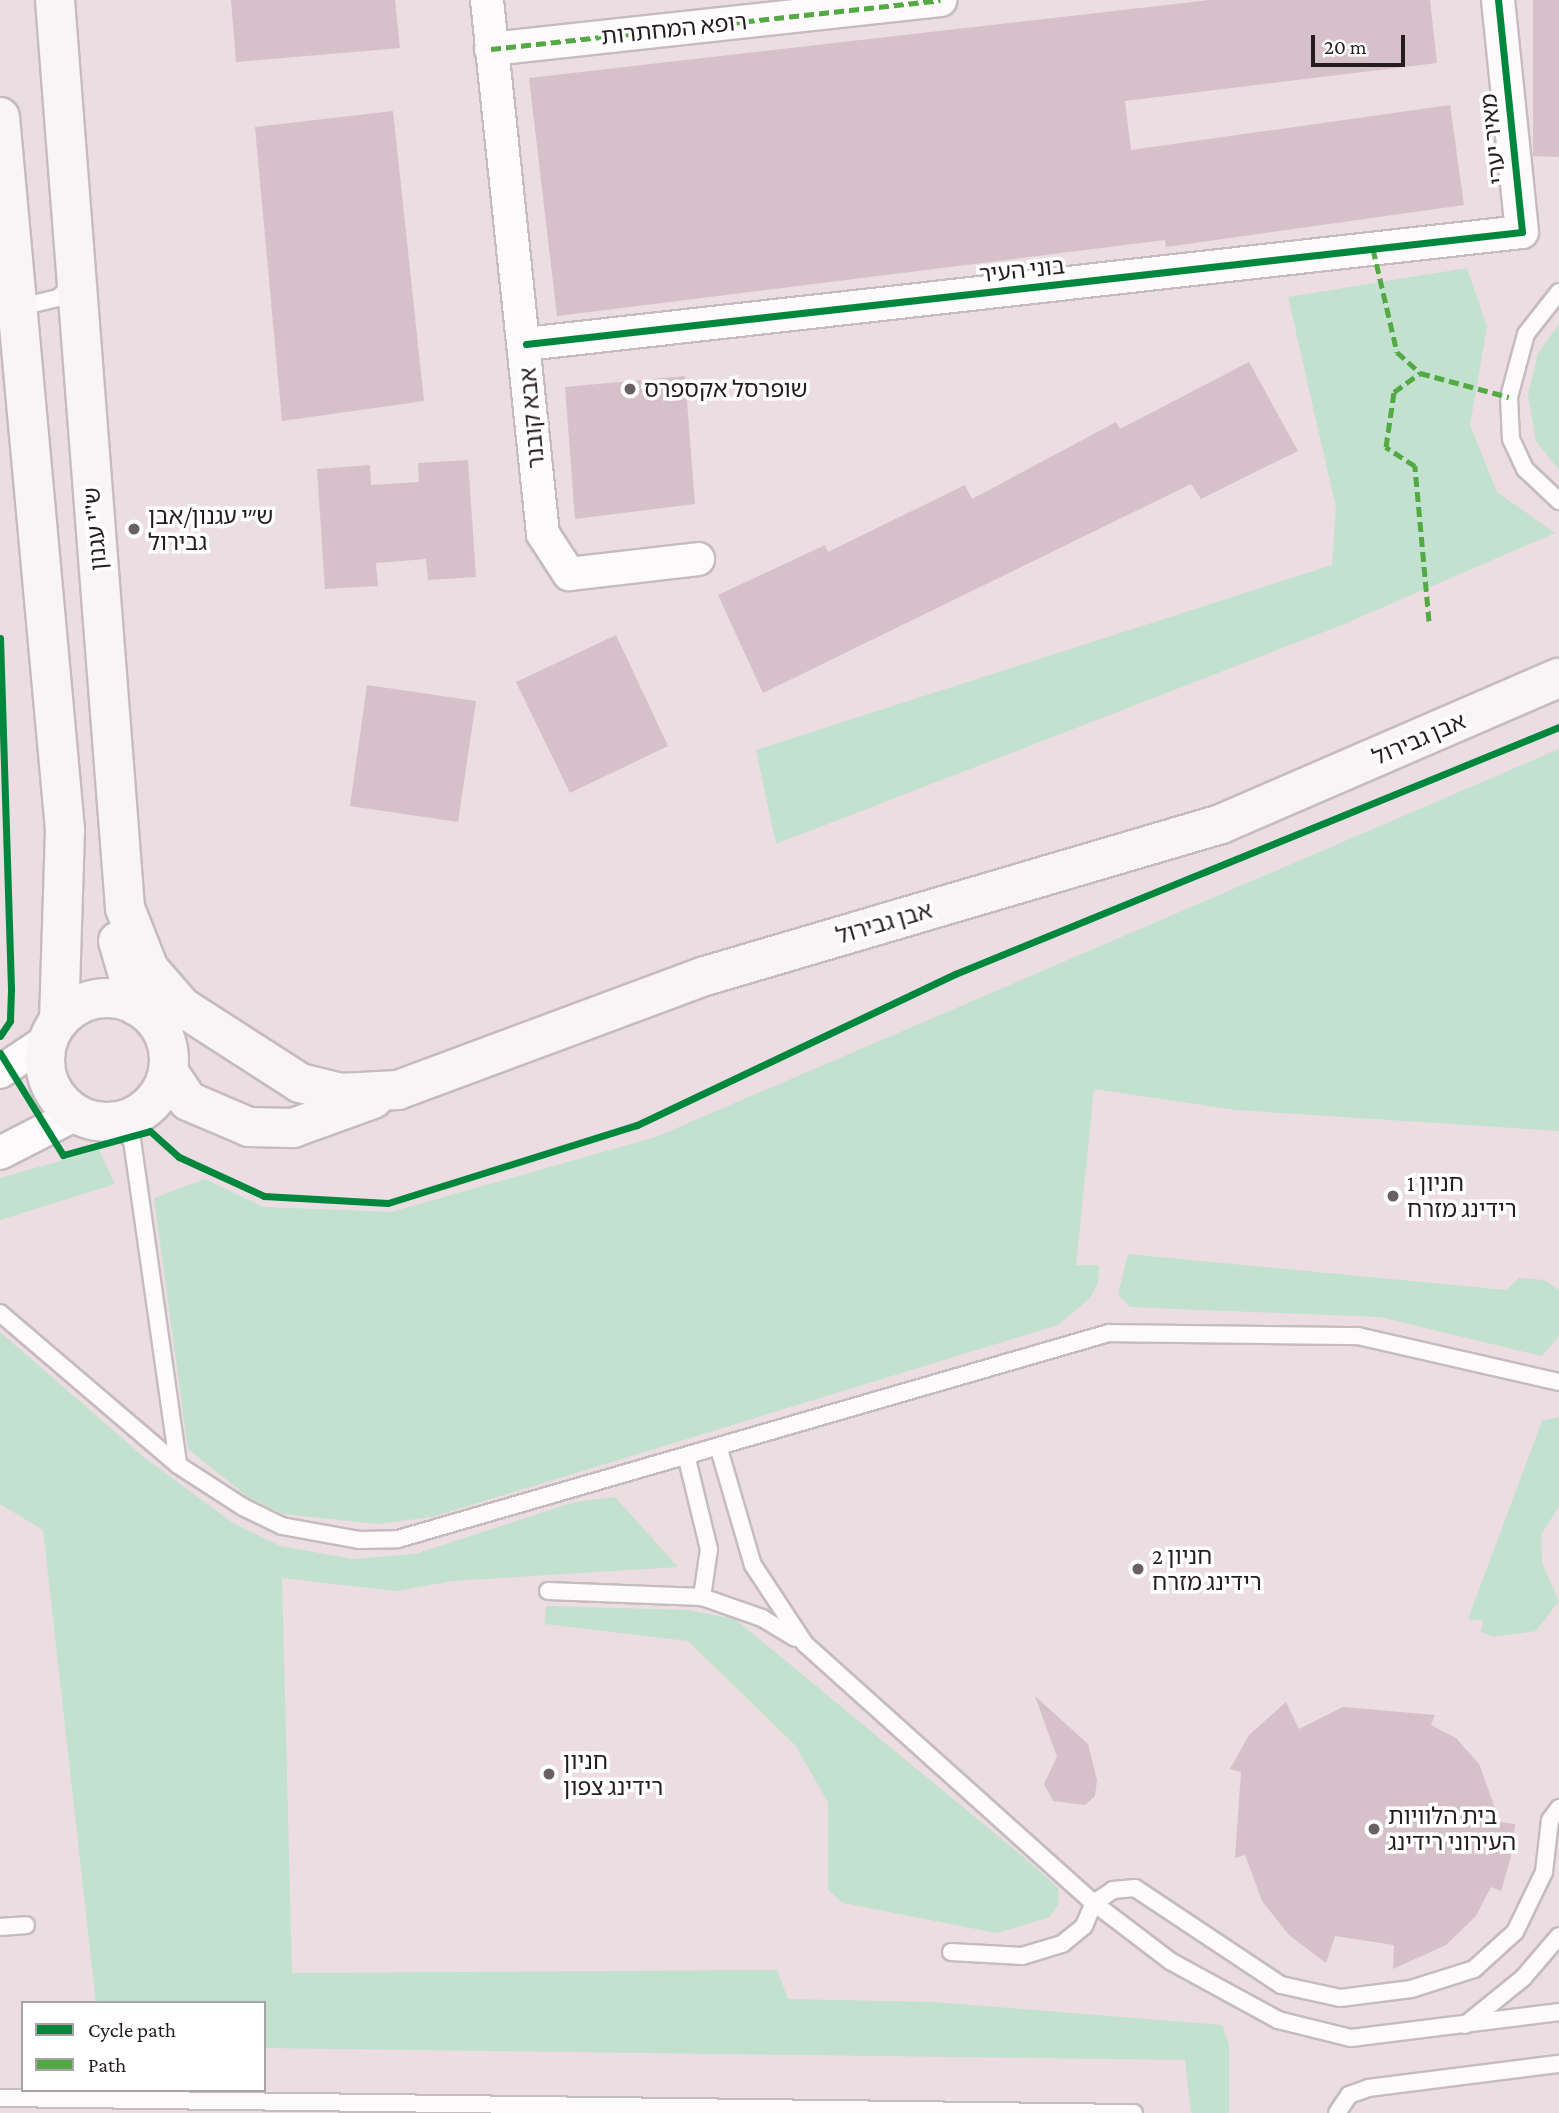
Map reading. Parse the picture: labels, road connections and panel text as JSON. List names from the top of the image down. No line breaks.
{"streets":{"main road":["ש''י עגנון","אבן גבירול"],"street":["רופא המחתרות","מאיר יערי","בוני העיר","אבא קובנר"]},"crossings":[["רופא המחתרות","אבא קובנר"],["מאיר יערי","בוני העיר"],["בוני העיר","אבא קובנר"],["ש''י עגנון","אבן גבירול"]],"places":["שופרסל אקספרס","ש״י עגנון/אבן גבירול","1 חניון רידינג מזרח","2 חניון רידינג מזרח","חניון רידינג צפון","בית הלוויות העירוני רידינג"],"legend":["Cycle path","Path"],"scale_bar":"20 m"}
